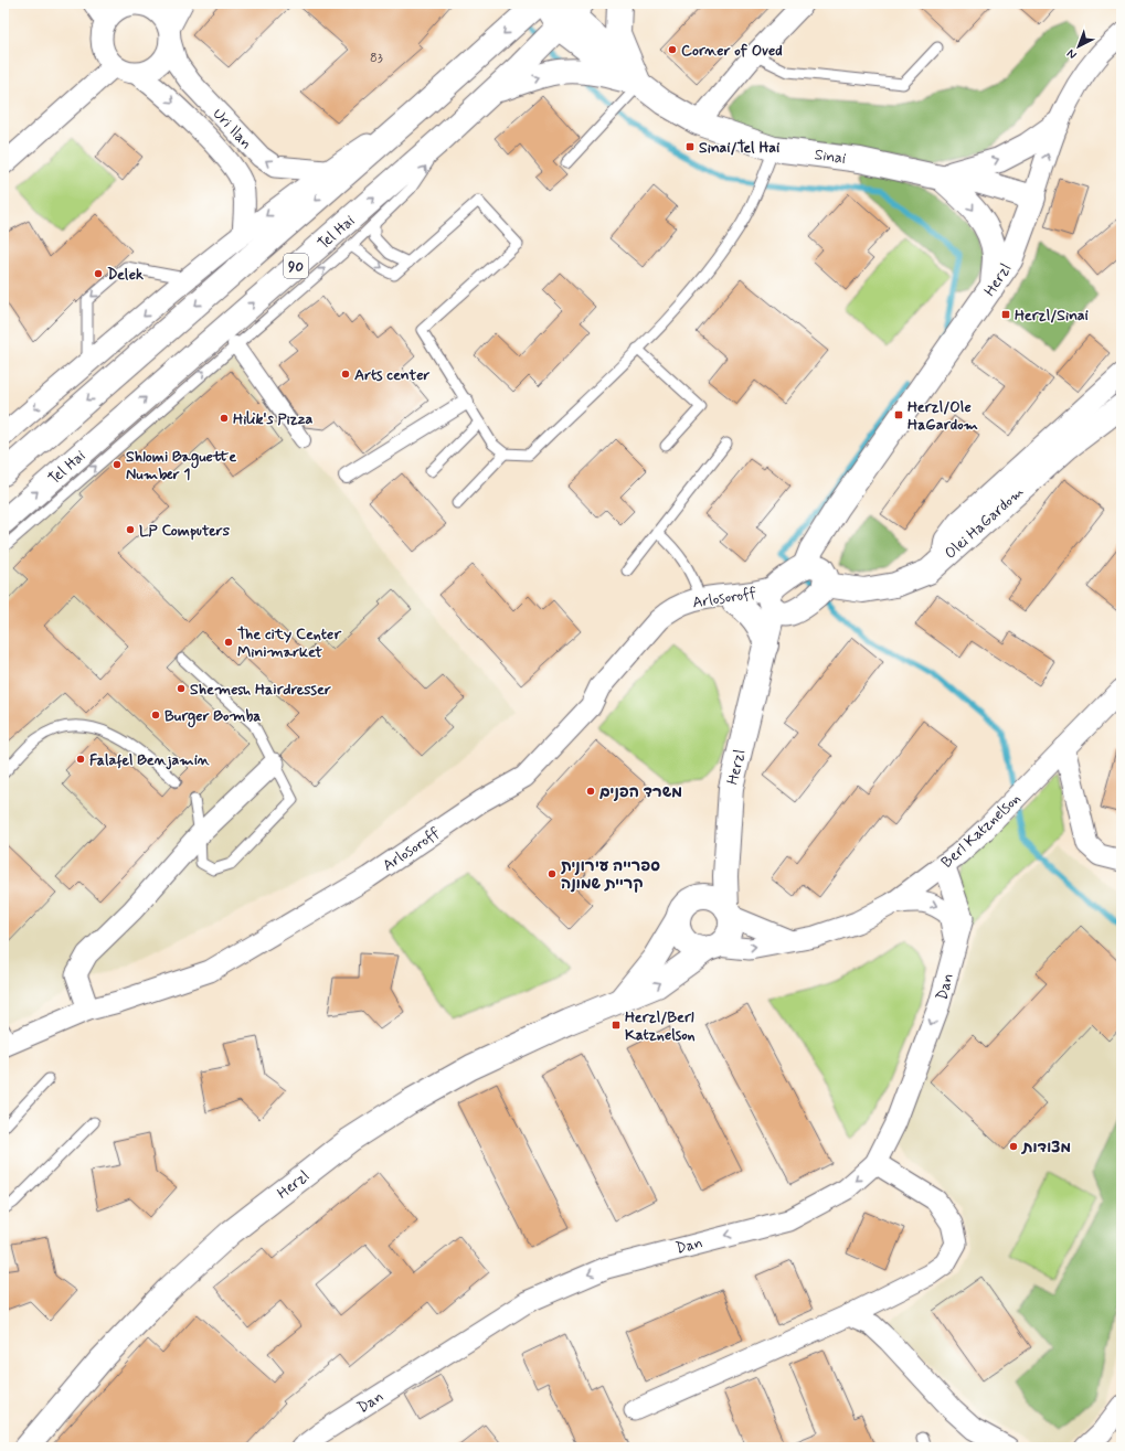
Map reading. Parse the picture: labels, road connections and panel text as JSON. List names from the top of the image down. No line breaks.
{"streets":{"main road":["Sinai","Tel Hai","90","Herzl","Olei HaGardom"],"street":["Uri Ilan","Arlosoroff","Berl Katznelson","Dan"]},"crossings":[["Sinai","Tel Hai"],["Sinai","Herzl"],["Herzl","Olei HaGardom"],["Herzl","Arlosoroff"],["Herzl","Berl Katznelson"],["Berl Katznelson","Dan"]],"one_way":["Dan"],"places":{"other":["Corner of Oved","Delek","Arts center","Hilik's Pizza","Shlomi Baguette Number 1","LP Computers","The city Center Minimarket","Shemesh Hairdresser","Burger Bomba","Falafel Benjamin","משרד הפנים","ספרייה עירונית קריית שמונה","מצודות"],"transit":["Sinai/Tel Hai","Herzl/Sinai","Herzl/Ole HaGardom","Herzl/Berl Katznelson"]},"house_numbers":["83"],"north":"bottom left"}
